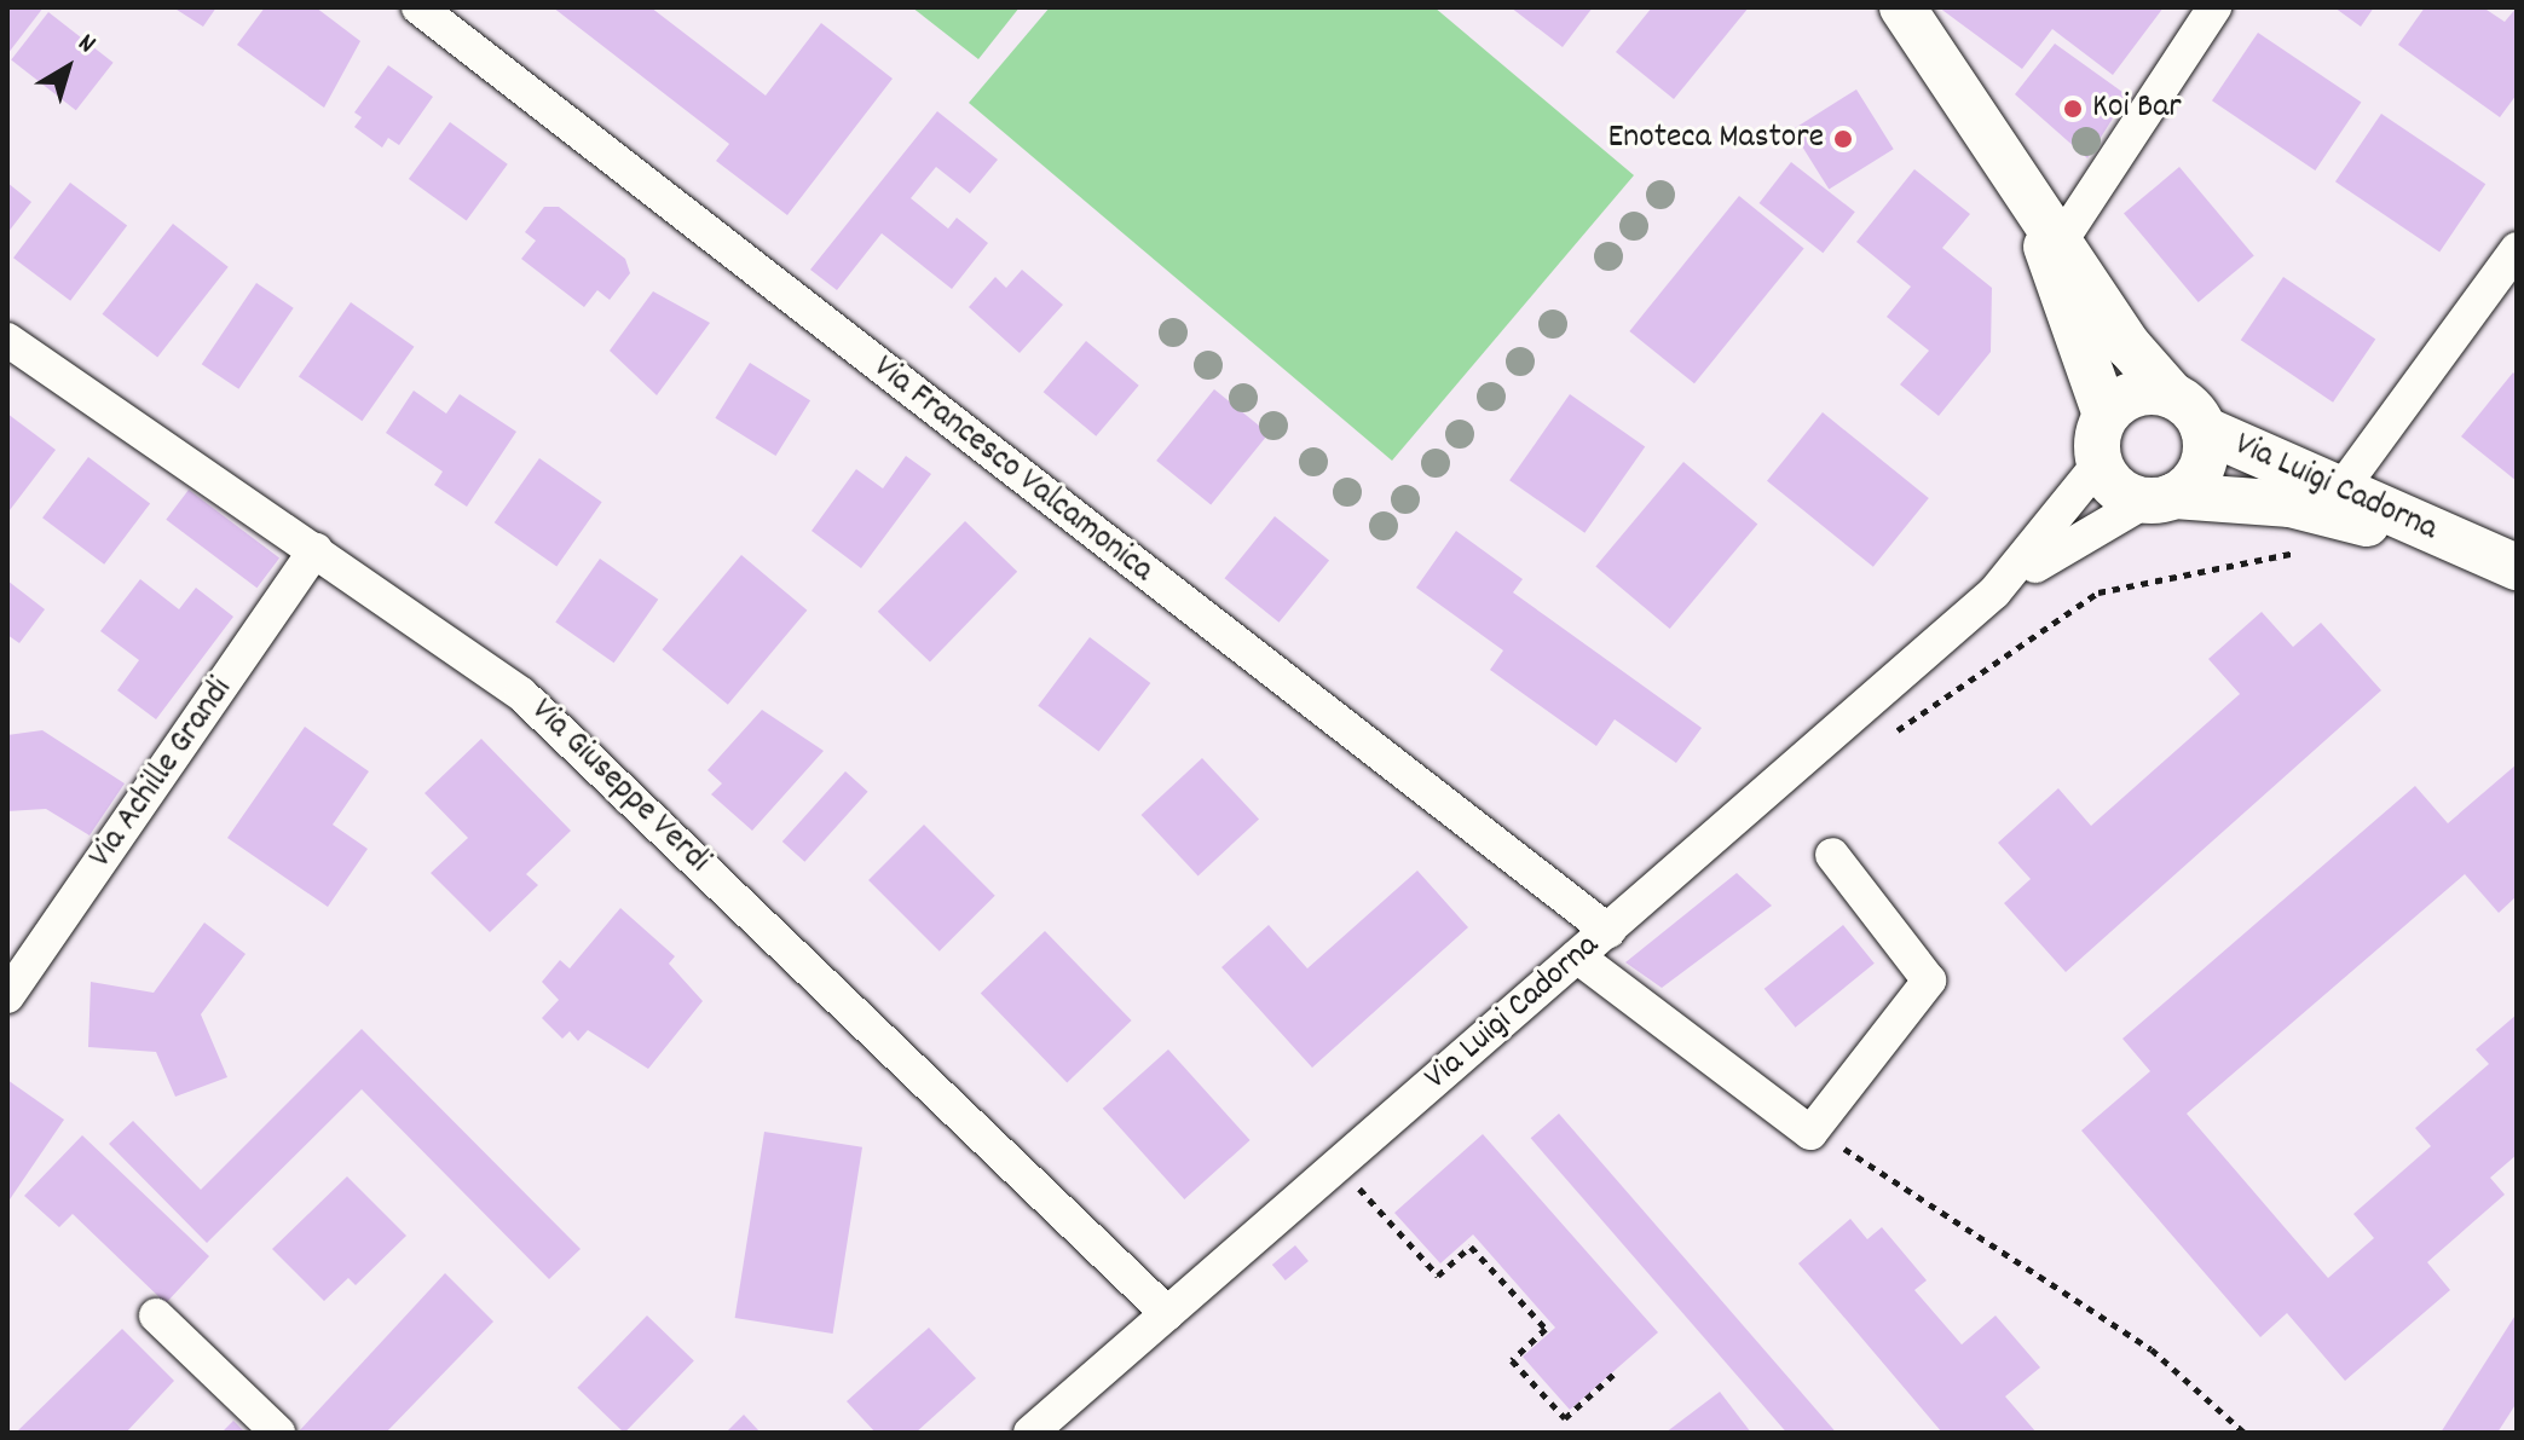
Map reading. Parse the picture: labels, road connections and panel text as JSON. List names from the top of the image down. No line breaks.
{"streets":{"street":["Via Francesco Valcamonica","Via Luigi Cadorna","Via Achille Grandi","Via Giuseppe Verdi"]},"crossings":[["Via Francesco Valcamonica","Via Luigi Cadorna"],["Via Luigi Cadorna","Via Giuseppe Verdi"],["Via Achille Grandi","Via Giuseppe Verdi"]],"places":["Koi Bar","Enoteca Mastore"],"north":"top right"}
